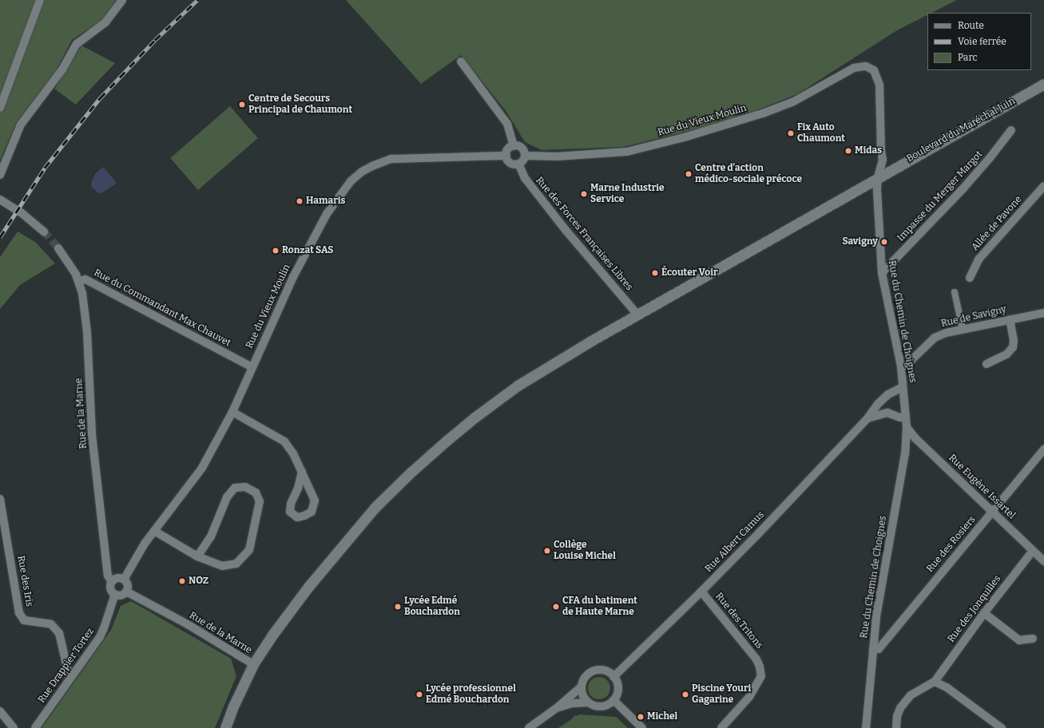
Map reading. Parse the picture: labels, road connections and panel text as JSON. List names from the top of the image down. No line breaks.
{"streets":{"street":["Rue du Vieux Moulin","Boulevard du Maréchal Juin","Impasse du Merger Margot","Allée de Pavone","Rue des Forces Françaises Libres","Rue du Commandant Max Chauvet","Rue de Savigny","Rue du Chemin de Choignes","Rue de la Marne","Rue Eugène Issartel","Rue Albert Camus","Rue des Rosiers","Rue des Iris","Rue des Jonquilles","Rue des Tritons","Rue Drappier Tortez"]},"crossings":[["Rue du Vieux Moulin","Rue des Forces Françaises Libres"],["Rue du Vieux Moulin","Rue du Commandant Max Chauvet"],["Rue du Vieux Moulin","Rue du Chemin de Choignes"],["Rue du Vieux Moulin","Rue de la Marne"],["Rue du Vieux Moulin","Rue Drappier Tortez"],["Boulevard du Maréchal Juin","Rue des Forces Françaises Libres"],["Boulevard du Maréchal Juin","Rue du Chemin de Choignes"],["Boulevard du Maréchal Juin","Rue de la Marne"],["Impasse du Merger Margot","Rue du Chemin de Choignes"],["Rue du Commandant Max Chauvet","Rue de la Marne"],["Rue de Savigny","Rue du Chemin de Choignes"],["Rue du Chemin de Choignes","Rue Eugène Issartel"],["Rue du Chemin de Choignes","Rue Albert Camus"],["Rue du Chemin de Choignes","Rue des Rosiers"],["Rue de la Marne","Rue Drappier Tortez"],["Rue Eugène Issartel","Rue des Rosiers"],["Rue Eugène Issartel","Rue des Jonquilles"],["Rue Albert Camus","Rue des Tritons"],["Rue des Iris","Rue Drappier Tortez"]],"places":["Centre de Secours Principal de Chaumont","Fix Auto Chaumont","Midas","Centre d’action médico-sociale précoce","Marne Industrie Service","Hamaris","Savigny","Ronzat SAS","Écouter Voir","Collège Louise Michel","NOZ","Lycée Edmé Bouchardon","CFA du batiment de Haute Marne","Lycée professionnel Edmé Bouchardon","Piscine Youri Gagarine","Michel"],"legend":["Route","Voie ferrée","Parc"]}
